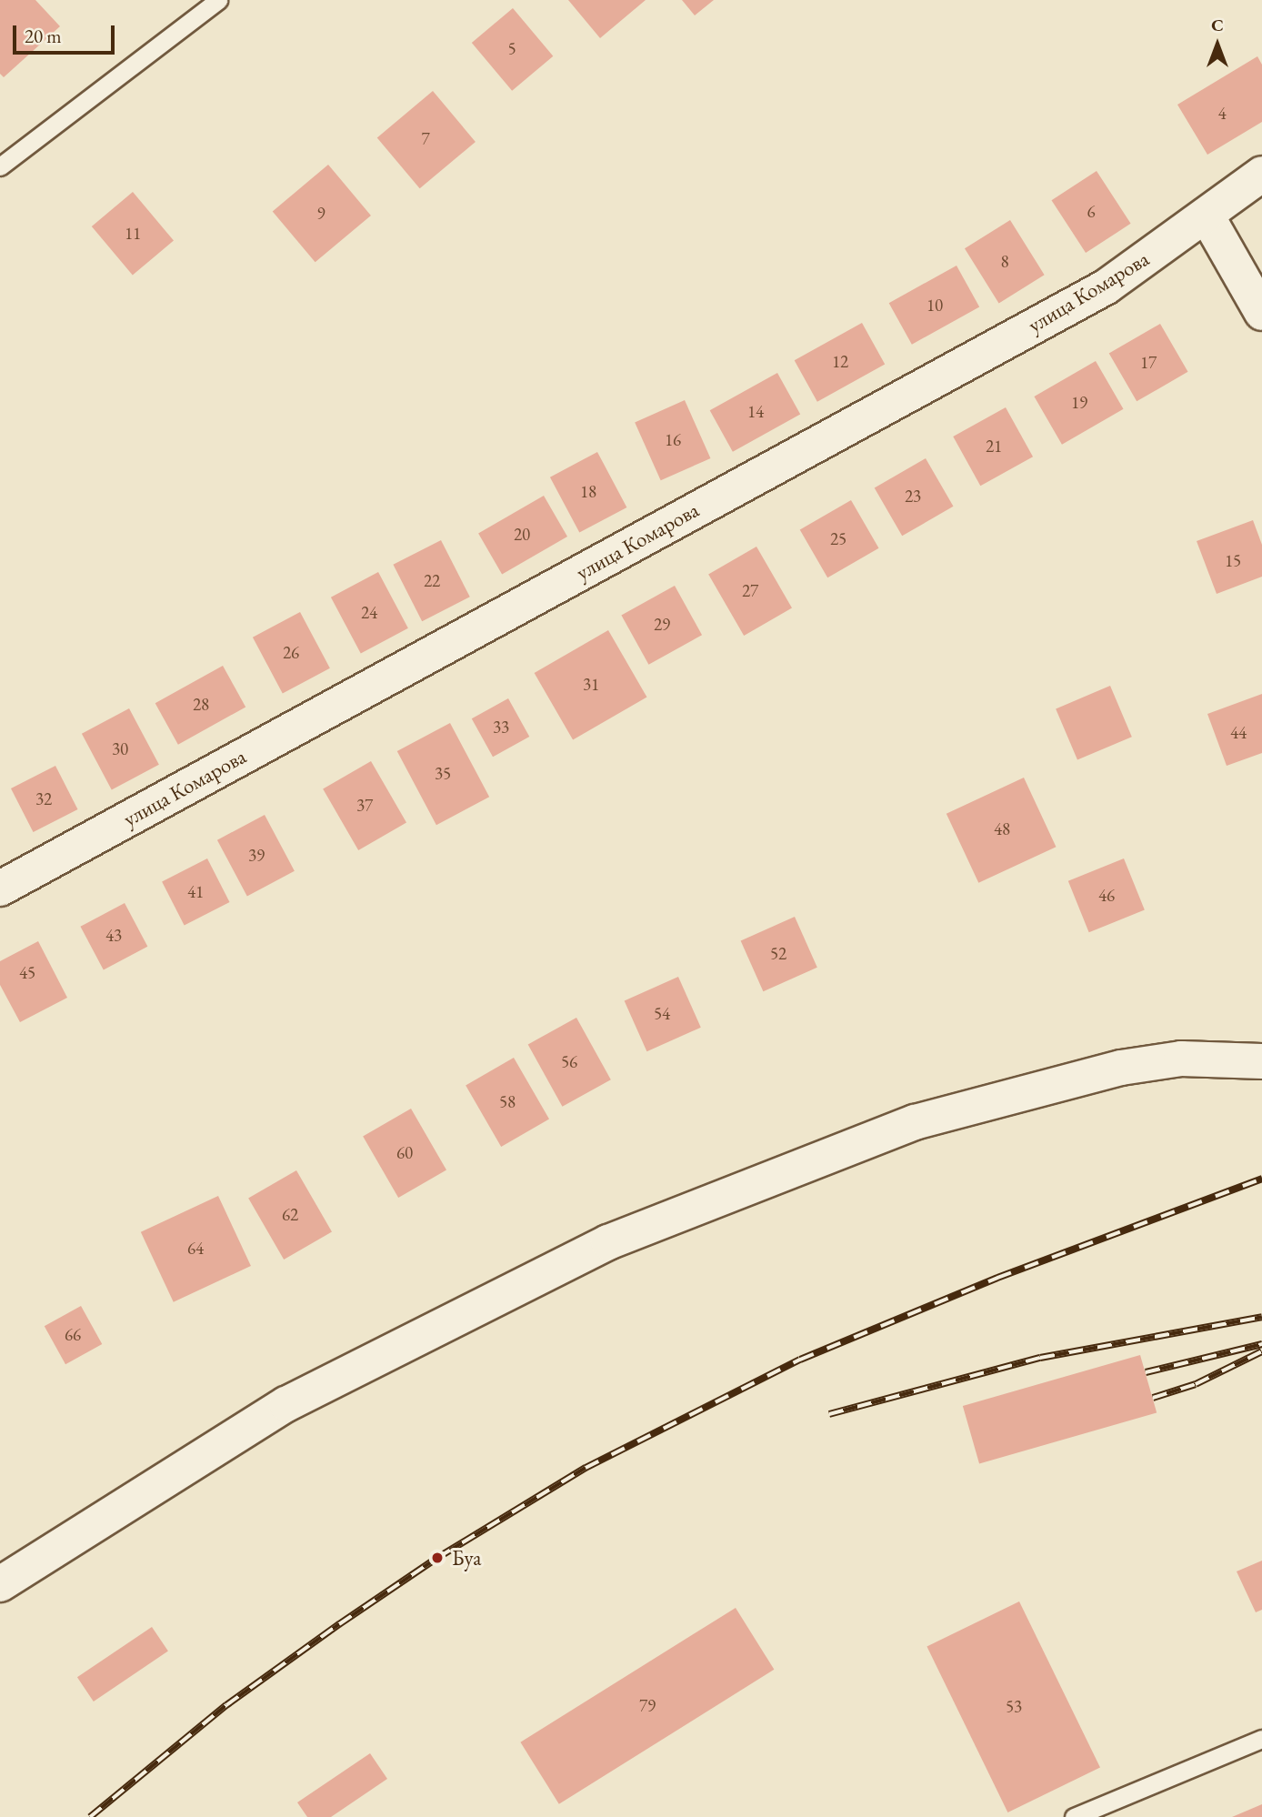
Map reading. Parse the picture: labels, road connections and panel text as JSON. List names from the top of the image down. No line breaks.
{"streets":{"street":["улица Комарова"]},"places":["Буа"],"house_numbers":["5","4","7","6","9","11","8","10","12","17","19","14","16","21","18","23","20","25","15","22","27","24","29","26","31","28","33","44","30","35","32","37","48","39","41","46","43","52","45","54","56","58","60","62","64","66","79","53"],"scale_bar":"20 m","north":"top"}
